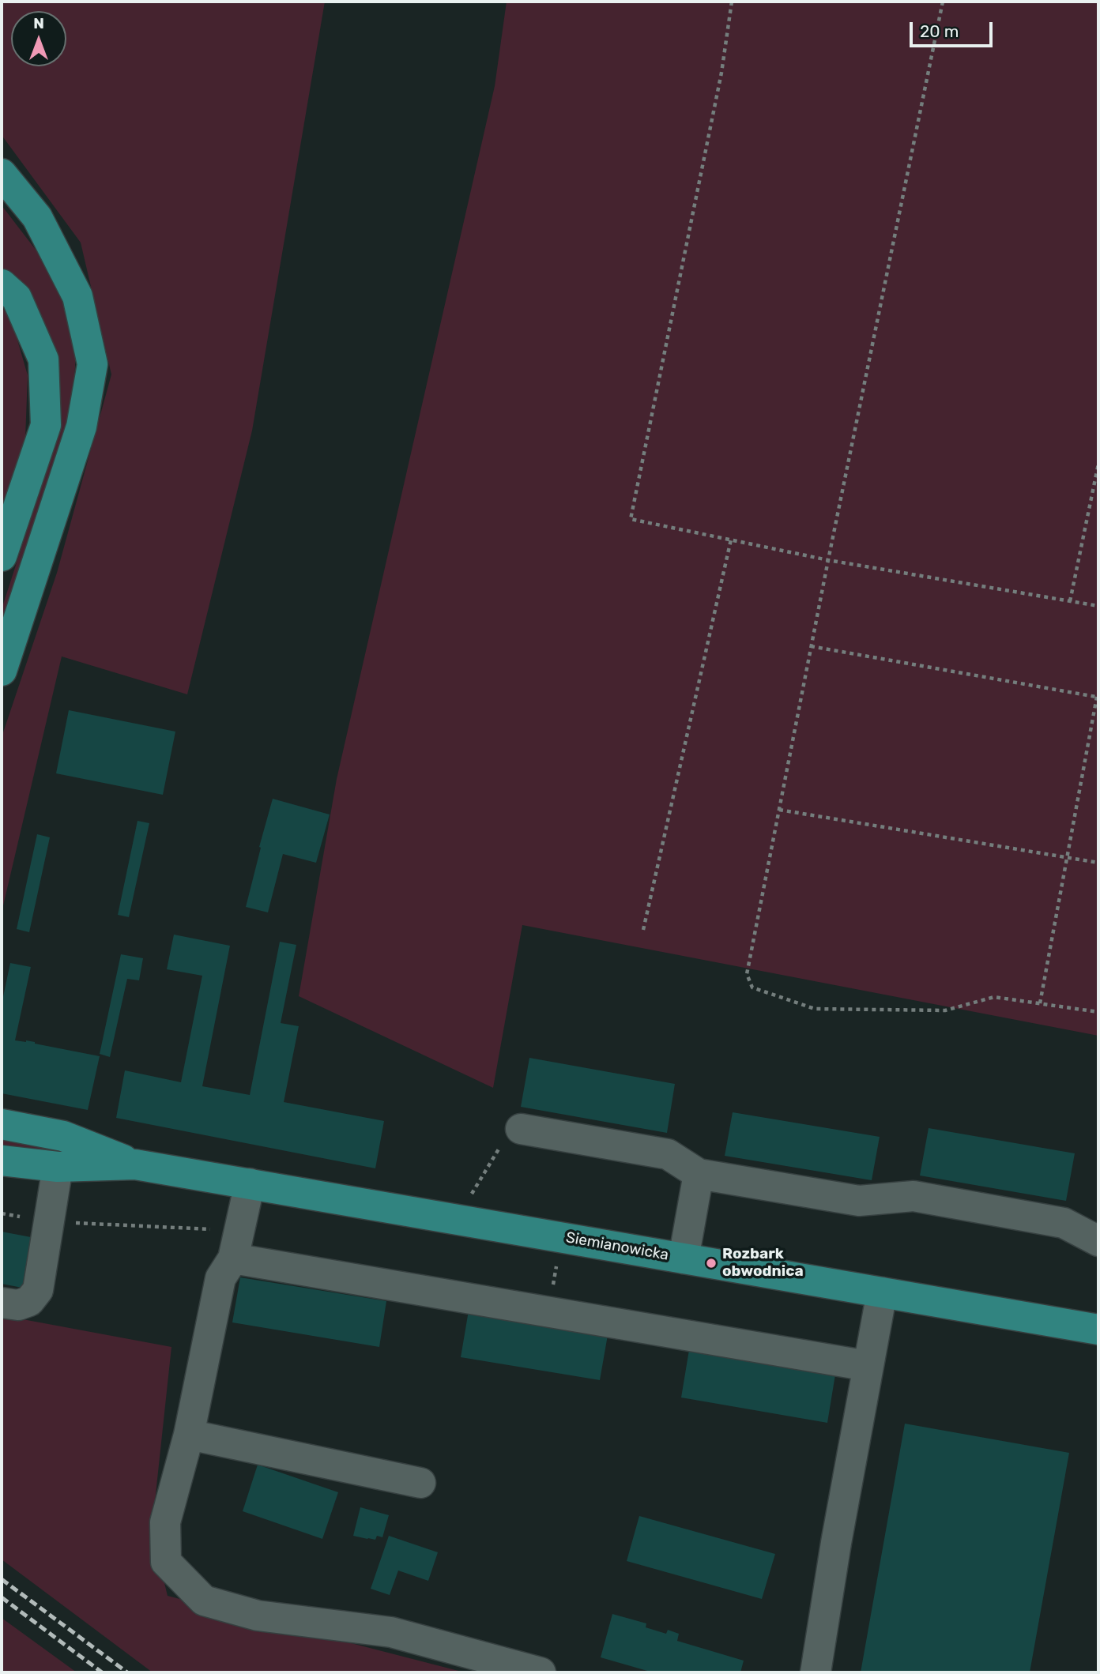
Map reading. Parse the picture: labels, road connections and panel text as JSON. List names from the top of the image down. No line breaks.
{"streets":{"main road":["Siemianowicka"]},"places":["Rozbark obwodnica"],"scale_bar":"20 m","north":"top"}
